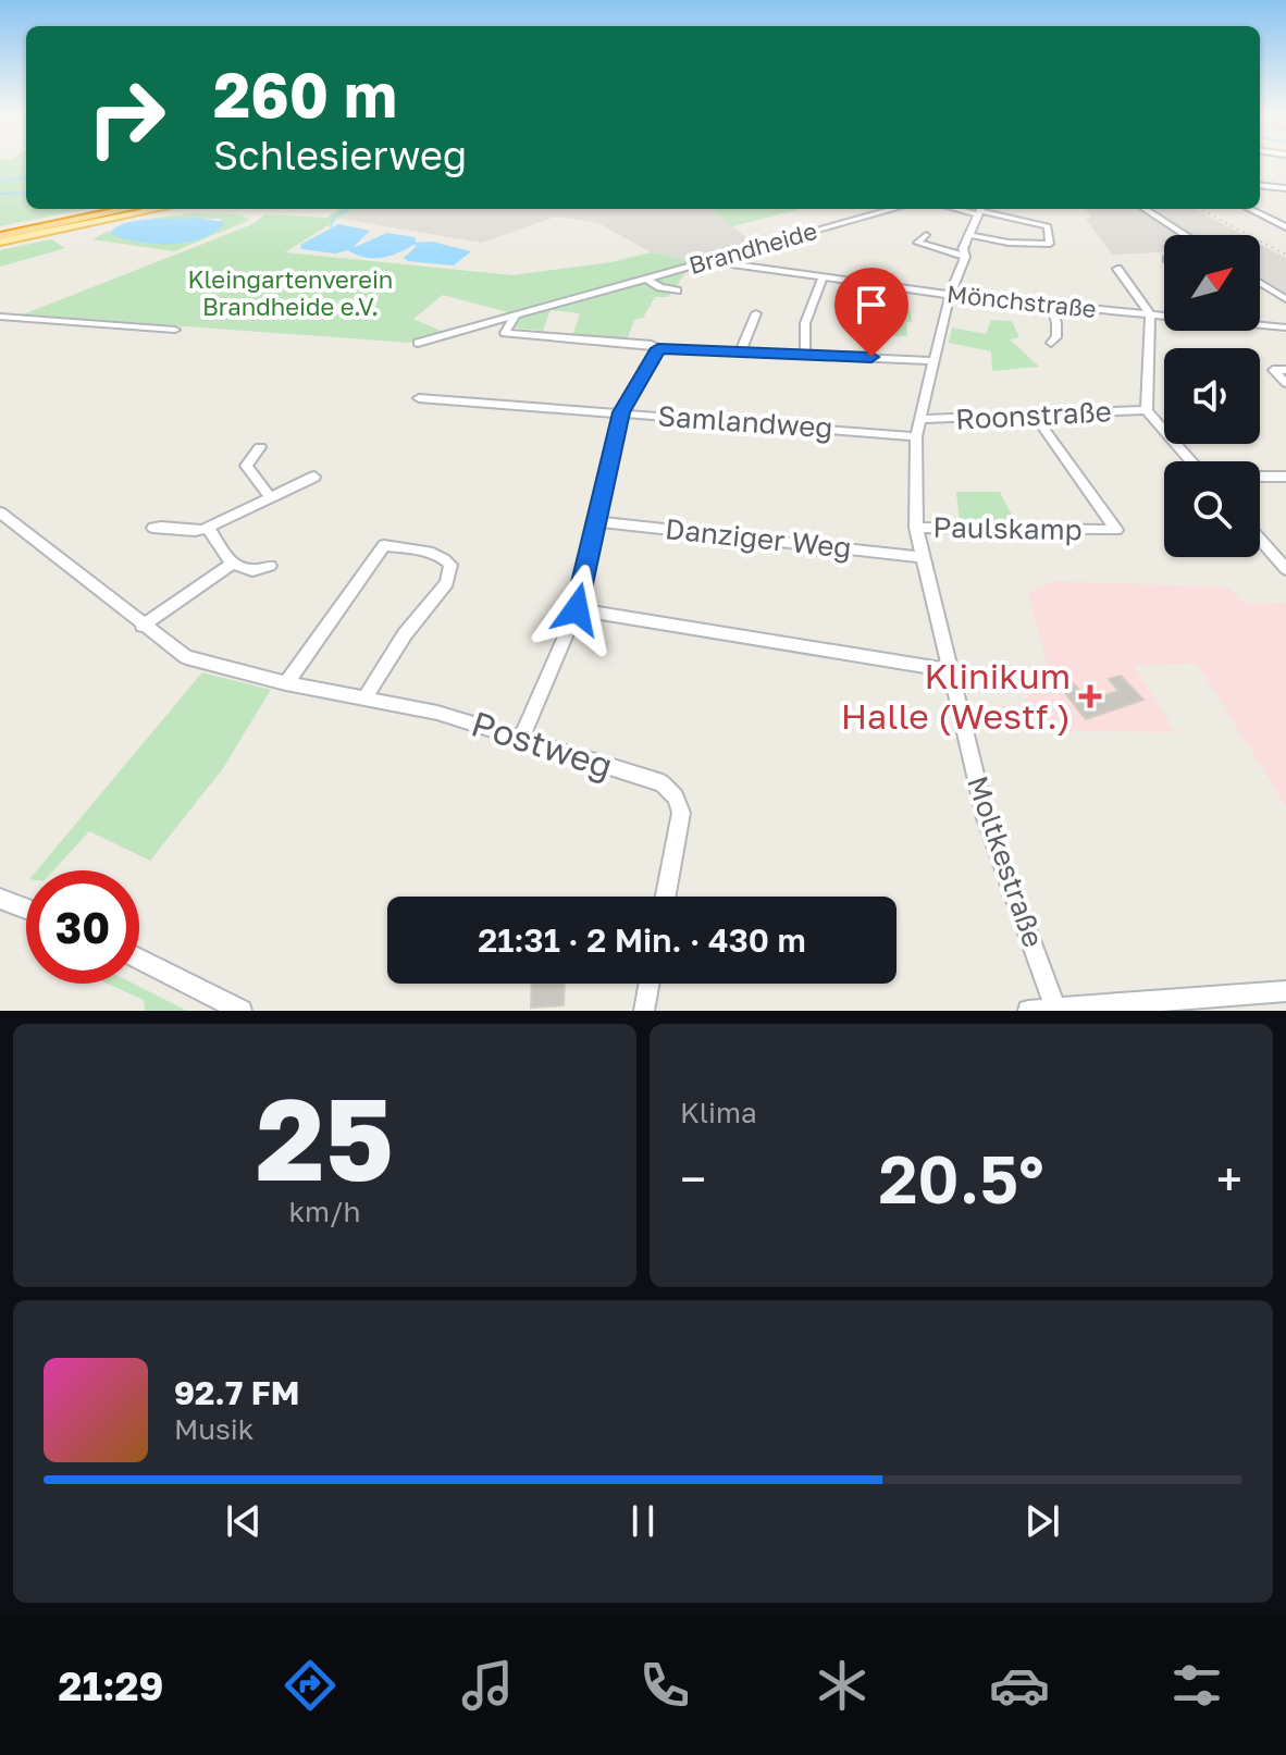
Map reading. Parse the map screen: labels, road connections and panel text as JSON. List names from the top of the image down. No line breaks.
{"streets":{"street":["Brandheide","Mönchstraße","Roonstraße","Samlandweg","Paulskamp","Danziger Weg","Postweg","Moltkestraße"]},"crossings":[["Brandheide","Mönchstraße"],["Mönchstraße","Moltkestraße"],["Roonstraße","Paulskamp"],["Roonstraße","Moltkestraße"],["Samlandweg","Moltkestraße"],["Paulskamp","Moltkestraße"],["Danziger Weg","Moltkestraße"]],"parks":["Kleingartenverein Brandheide e.V."],"places":{"health":["Klinikum Halle (Westf.)"]},"north":"top right","page":{"turn":["260 m","Schlesierweg"],"limit":"30","trip":"21:31 · 2 Min. · 430 m","tile":[["25","km/h"],"Klima"],"heat":["−","20.5°","+"],"song":["92.7 FM","Musik"],"tabs":"21:29"}}
